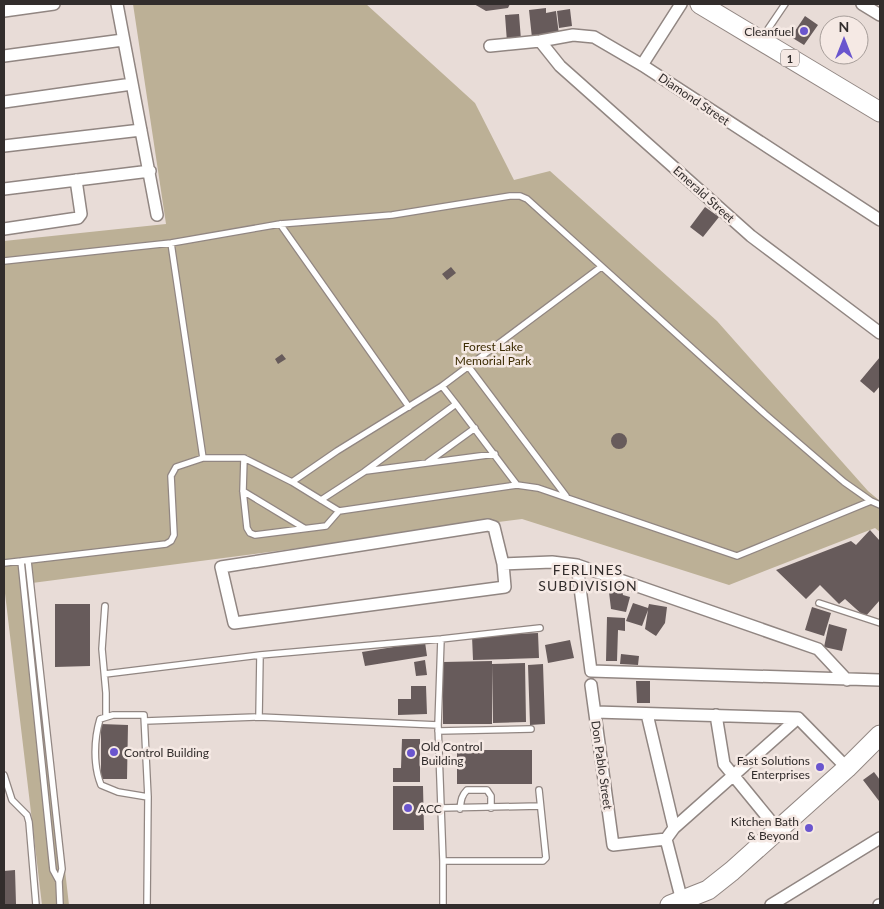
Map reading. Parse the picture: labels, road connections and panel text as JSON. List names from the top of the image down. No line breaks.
{"streets":{"highway":["1"],"street":["Diamond Street","Emerald Street","Don Pablo Street"]},"crossings":[["Diamond Street","Emerald Street"]],"districts":["FERLINES SUBDIVISION"],"parks":["Forest Lake Memorial Park"],"places":["Cleanfuel","Control Building","Old Control Building","Fast Solutions Enterprises","ACC","Kitchen Bath & Beyond"],"north":"top"}
